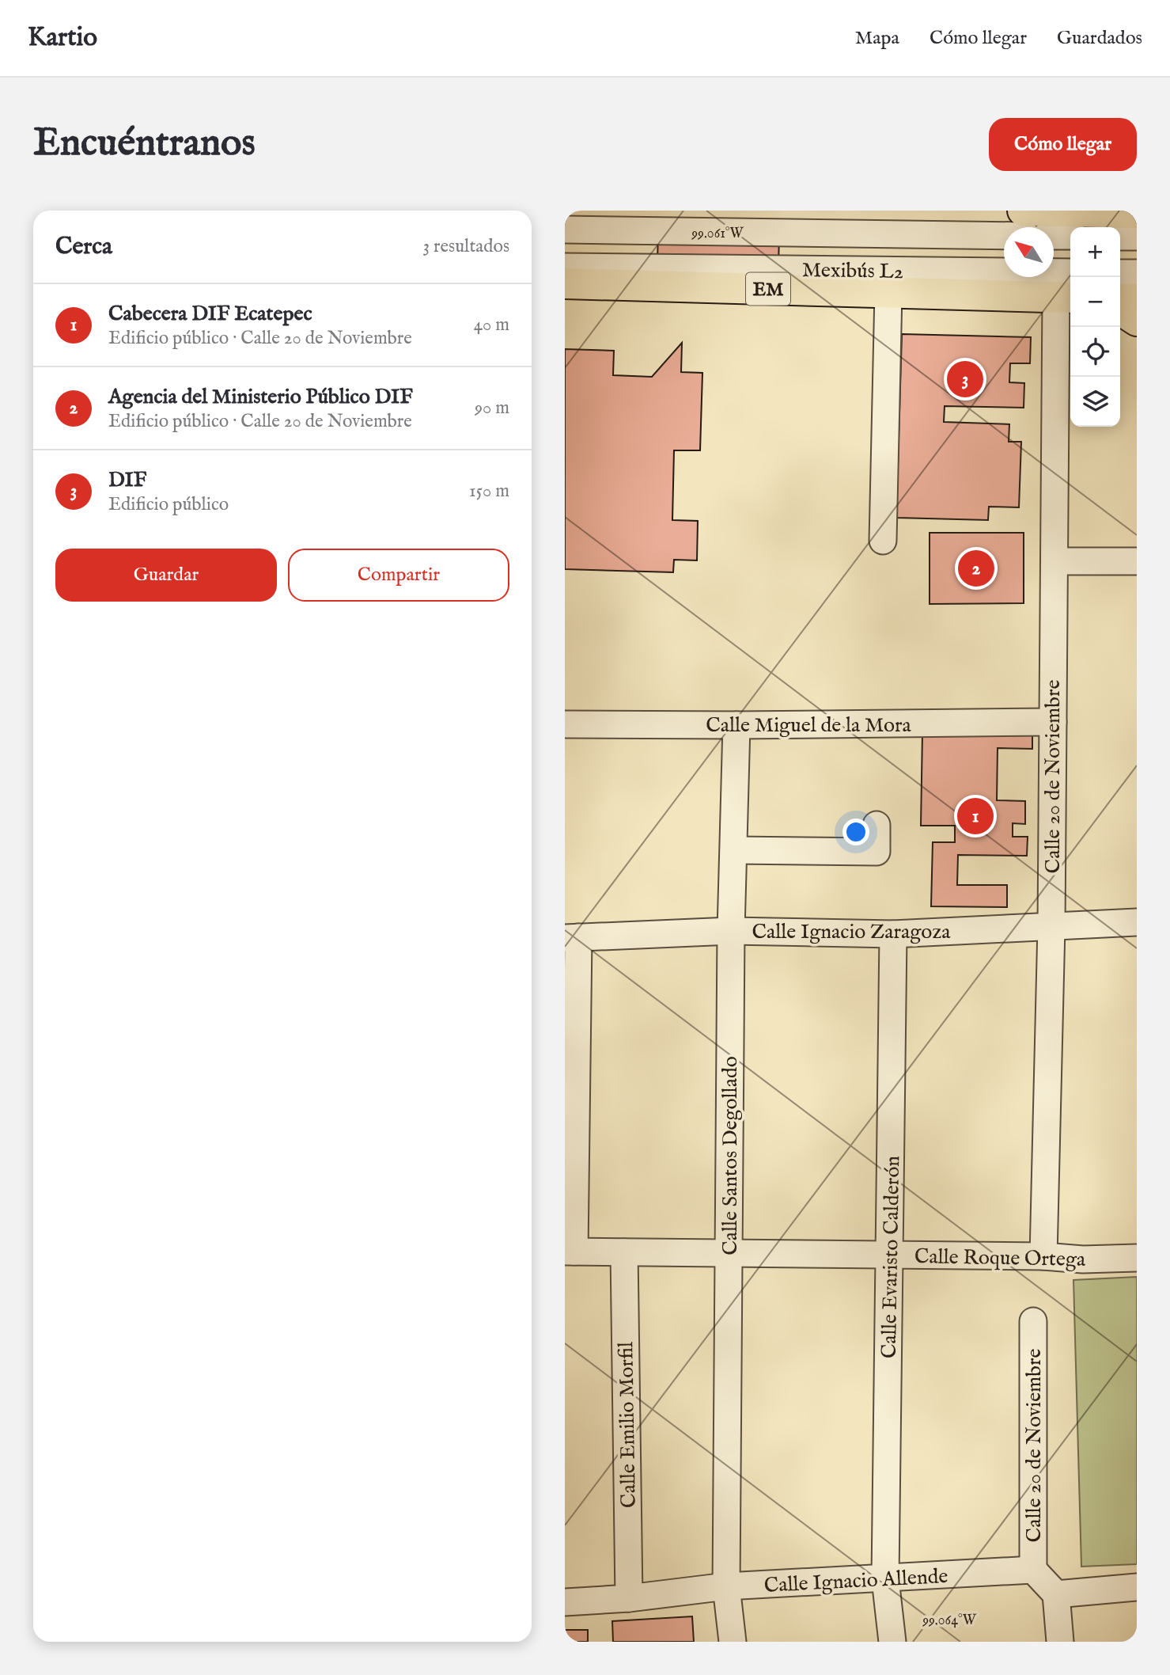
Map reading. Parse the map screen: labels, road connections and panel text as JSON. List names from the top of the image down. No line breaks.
{"streets":{"main road":["EM"],"street":["Mexibús L2","Calle Miguel de la Mora","Calle 20 de Noviembre","Calle Ignacio Zaragoza","Calle Santos Degollado","Calle Evaristo Calderón","Calle Roque Ortega","Calle Emilio Morfil","Calle Ignacio Allende"]},"crossings":[["EM","Calle 20 de Noviembre"],["Calle Miguel de la Mora","Calle 20 de Noviembre"],["Calle Miguel de la Mora","Calle Santos Degollado"],["Calle 20 de Noviembre","Calle Ignacio Zaragoza"],["Calle 20 de Noviembre","Calle Roque Ortega"],["Calle 20 de Noviembre","Calle Ignacio Allende"],["Calle Ignacio Zaragoza","Calle Santos Degollado"],["Calle Ignacio Zaragoza","Calle Evaristo Calderón"],["Calle Santos Degollado","Calle Roque Ortega"],["Calle Santos Degollado","Calle Ignacio Allende"],["Calle Evaristo Calderón","Calle Roque Ortega"],["Calle Evaristo Calderón","Calle Ignacio Allende"],["Calle Roque Ortega","Calle Emilio Morfil"],["Calle Emilio Morfil","Calle Ignacio Allende"]],"north":"top left","page":{"header":"Kartio","nav":["Mapa","Cómo llegar","Guardados"],"buttons":["Cómo llegar",["Guardar","Compartir"]],"title":"Encuéntranos","heading":["Cerca","3 resultados"],"map_buttons":["+","−"],"list":[{"mark":"1","name":"Cabecera DIF Ecatepec","note":"Edificio público · Calle 20 de Noviembre","value":"40 m"},{"mark":"2","name":"Agencia del Ministerio Público DIF","note":"Edificio público · Calle 20 de Noviembre","value":"90 m"},{"mark":"3","name":"DIF","note":"Edificio público","value":"150 m"}],"pins":["3","2","1"]},"coordinates":["99.061°W","99.064°W"]}
